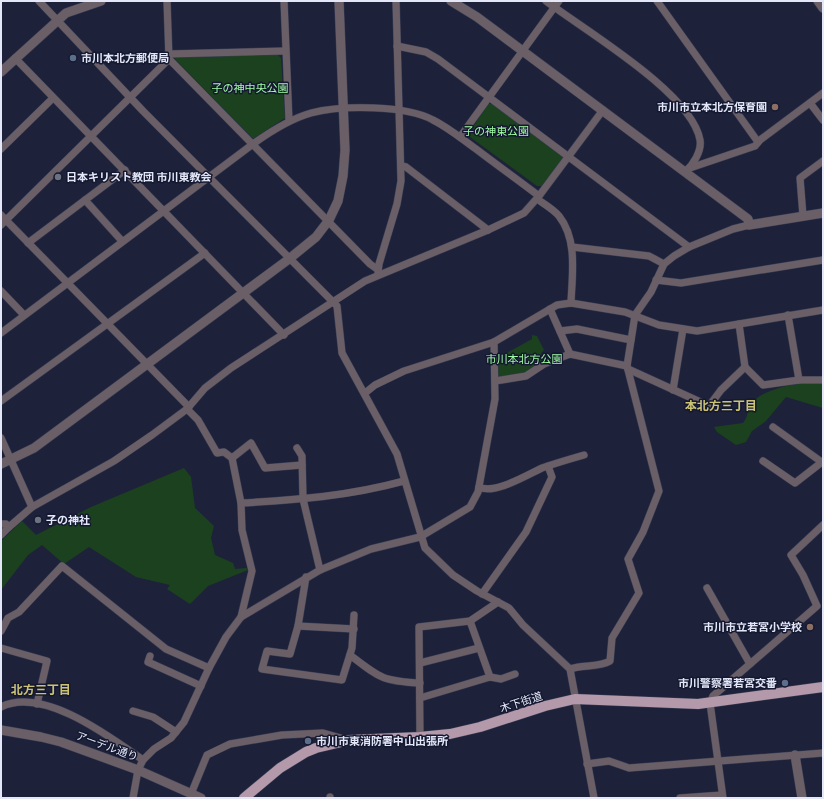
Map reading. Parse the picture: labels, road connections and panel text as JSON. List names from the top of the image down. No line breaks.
{"streets":{"main road":["木下街道"],"street":["アーデル通り"]},"districts":["本北方三丁目","北方三丁目"],"parks":["子の神中央公園","子の神東公園","市川本北方公園"],"places":["市川本北方郵便局","市川市立本北方保育園","日本キリスト教団 市川東教会","子の神社","市川市立若宮小学校","市川警察署若宮交番","市川市東消防署中山出張所"]}
